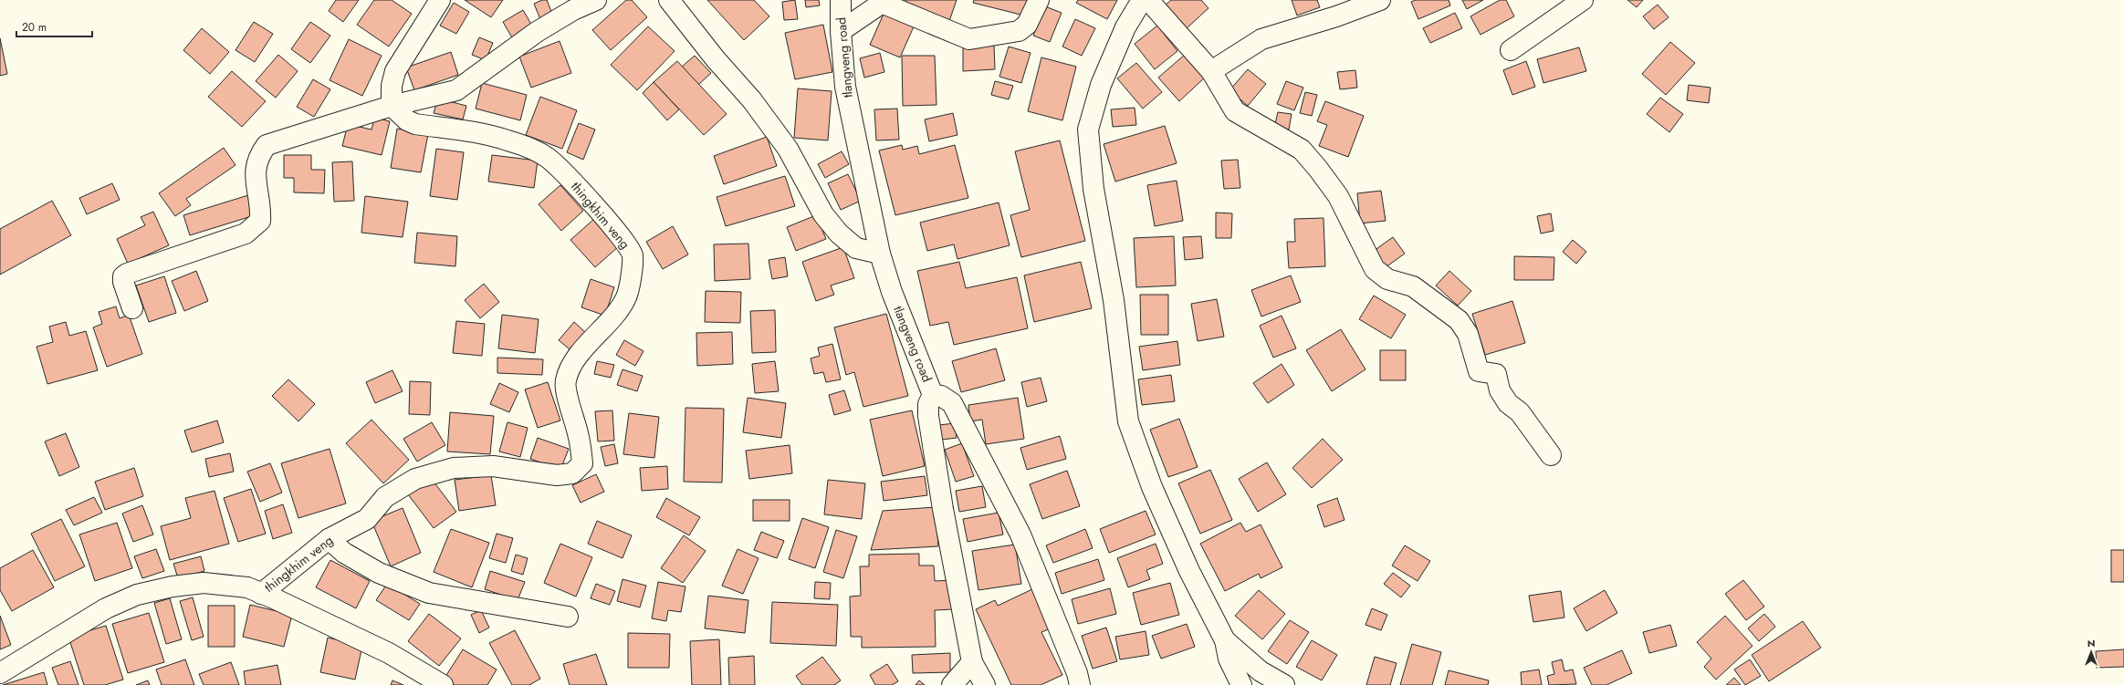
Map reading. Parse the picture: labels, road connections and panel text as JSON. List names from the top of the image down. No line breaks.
{"streets":{"main road":["tlangveng road","thingkhim veng"]},"scale_bar":"20 m","north":"top"}
